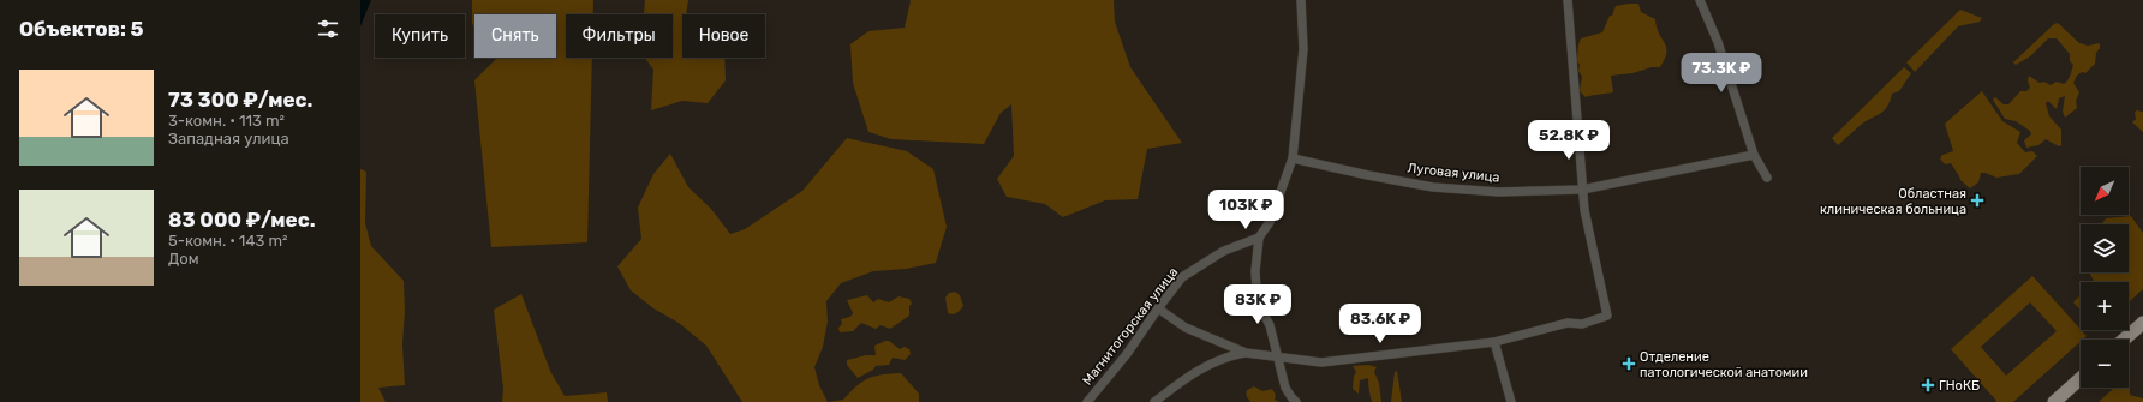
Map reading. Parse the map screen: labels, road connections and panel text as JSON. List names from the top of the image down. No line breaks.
{"streets":{"street":["Луговая улица","Магнитогорская улица"]},"places":{"health":["Областная клиническая больница","Отделение патологической анатомии","ГНоКБ"]},"north":"bottom left","page":{"heading":"Объектов: 5","chip":["Купить","Снять","Фильтры","Новое"],"price":["73.3K ₽","52.8K ₽","103K ₽","83K ₽","83.6K ₽"],"list":[{"name":"73 300 ₽/мес.","note":"3-комн. · 113 m² · Западная улица"},{"name":"83 000 ₽/мес.","note":"5-комн. · 143 m² · Дом"}],"map_buttons":["+","−"]}}
